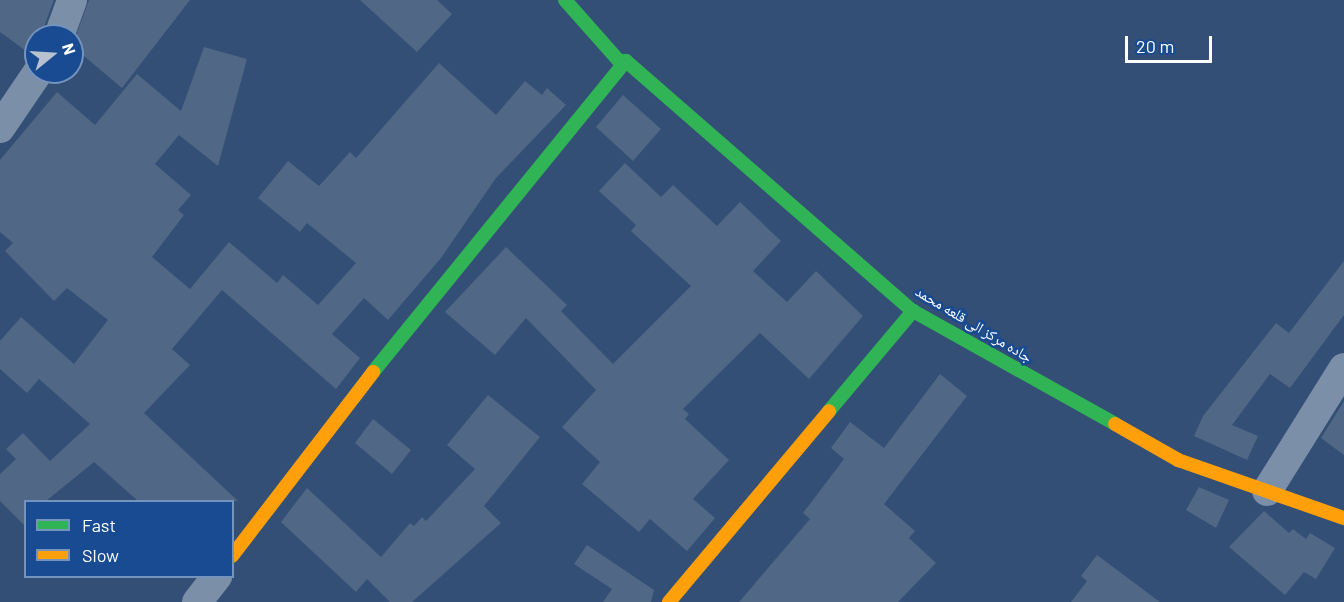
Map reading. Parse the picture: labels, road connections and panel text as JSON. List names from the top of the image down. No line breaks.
{"streets":{"street":["جاده مرکز الی قلعه محمد"]},"legend":["Fast","Slow"],"scale_bar":"20 m","north":"right"}
